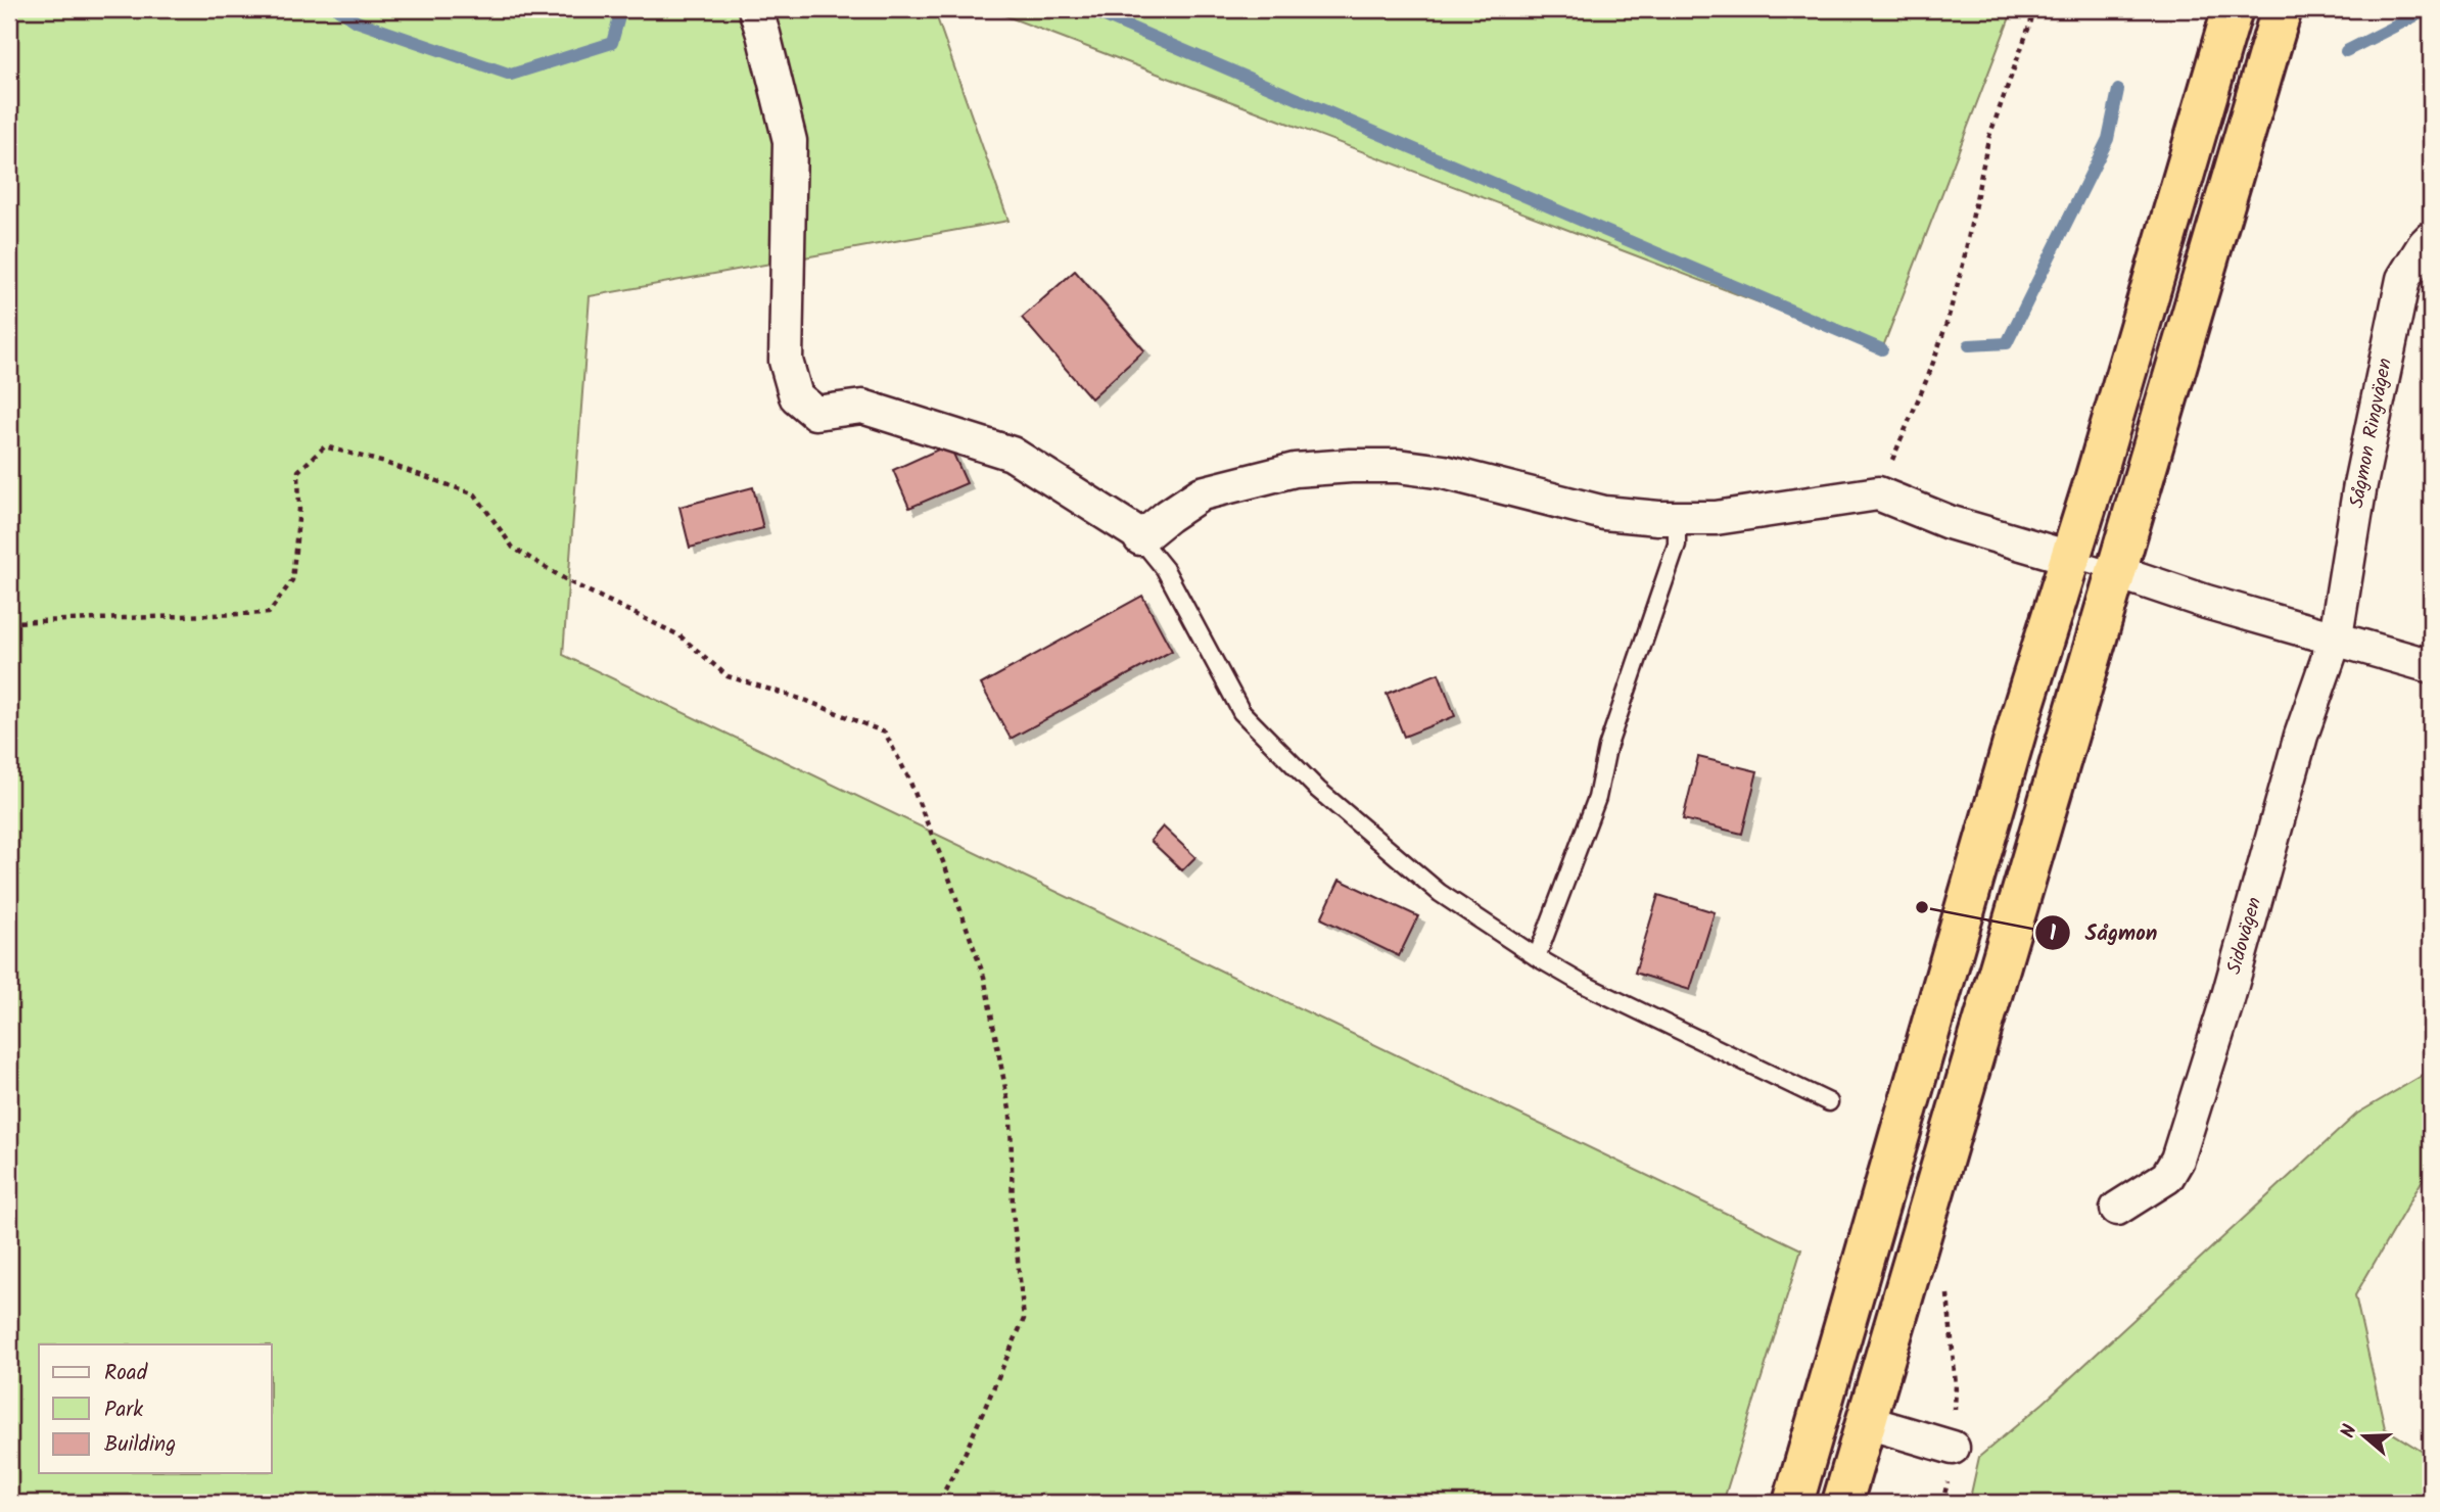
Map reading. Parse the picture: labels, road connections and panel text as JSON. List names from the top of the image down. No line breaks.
{"streets":{"street":["Sågmon Ringvägen","Sidovägen"]},"crossings":[["Sågmon Ringvägen","Sidovägen"]],"places":["Sågmon"],"legend":["Road","Park","Building"],"north":"left"}
